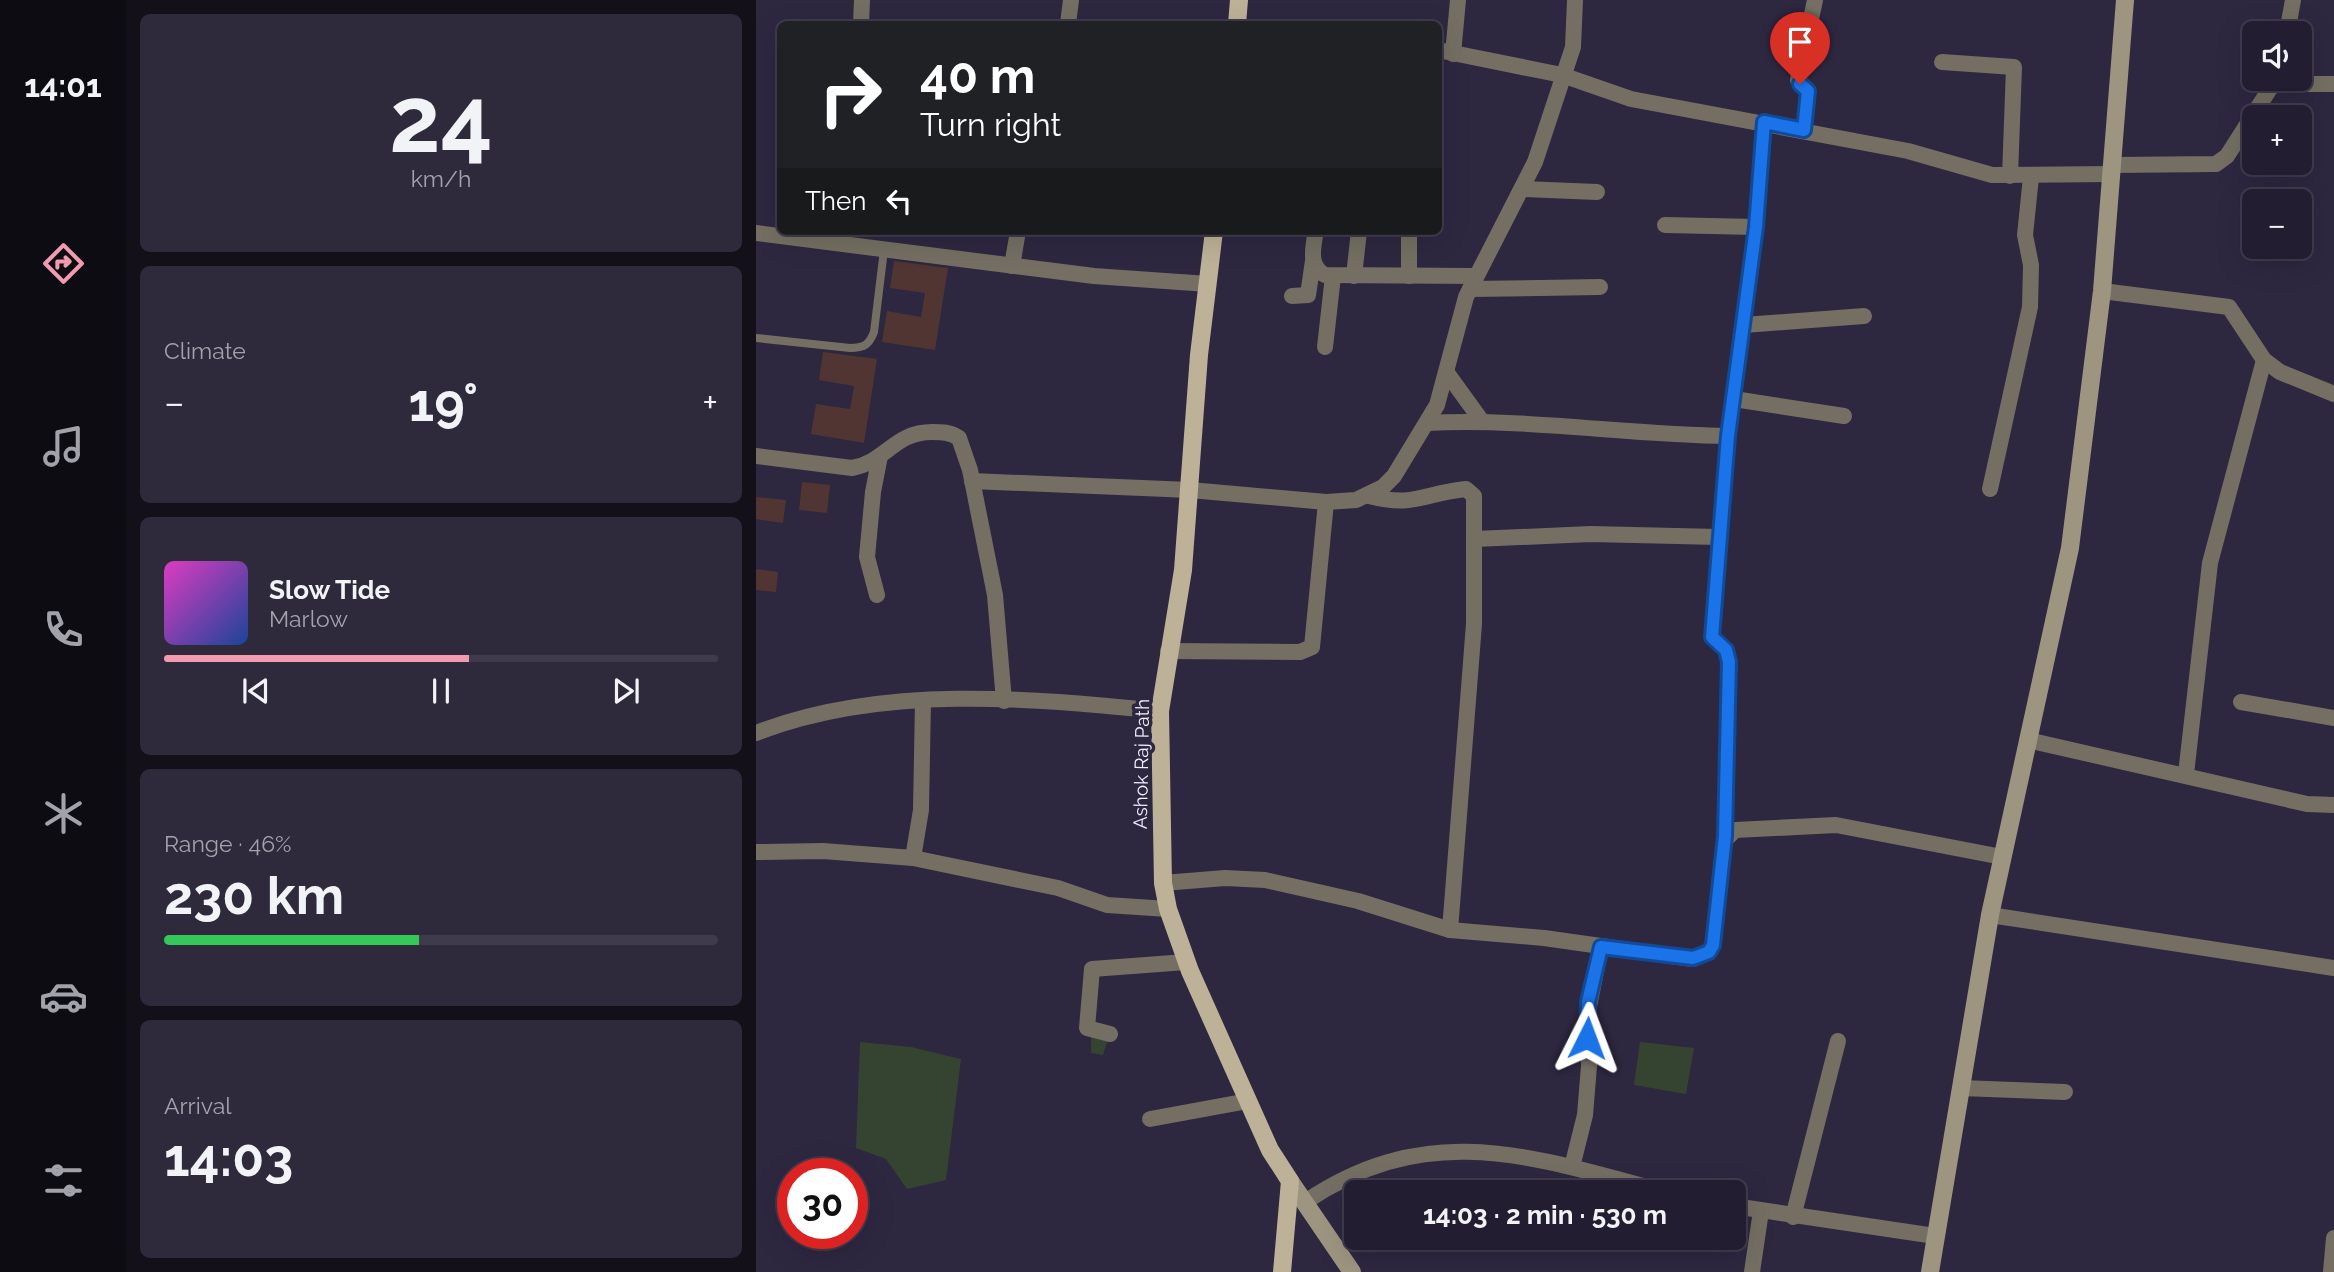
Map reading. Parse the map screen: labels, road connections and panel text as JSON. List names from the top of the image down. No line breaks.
{"streets":{"main road":["Ashok Raj Path"]},"page":{"tabs":"14:01","tile":[["24","km/h"],"Climate",["Range · 46%","230 km"],["Arrival","14:03"]],"map_buttons":["+","−"],"turn":["40 m","Turn right"],"then":"Then","heat":["−","19°","+"],"song":["Slow Tide","Marlow"],"limit":"30","trip":"14:03 · 2 min · 530 m"}}
